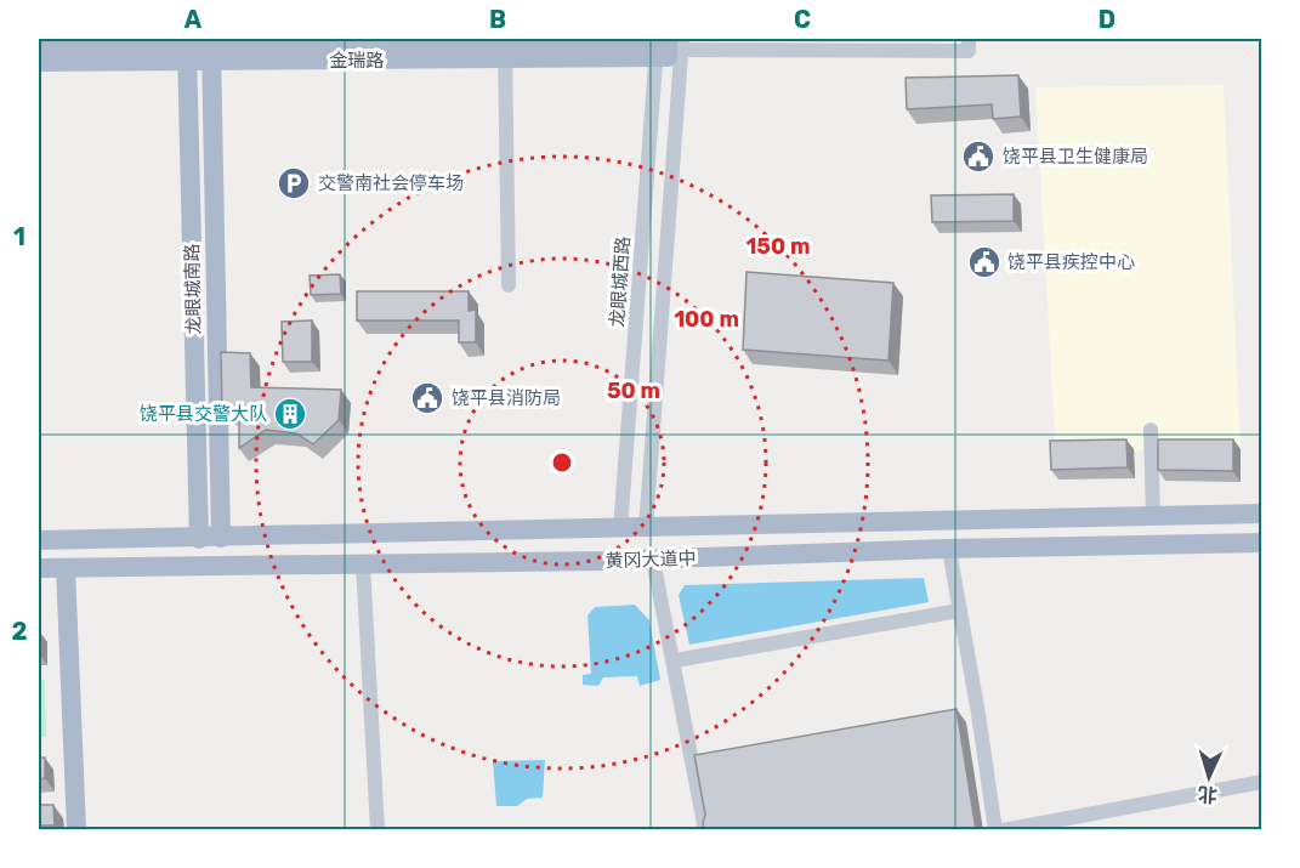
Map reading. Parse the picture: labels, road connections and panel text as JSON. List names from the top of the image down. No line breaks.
{"streets":{"main road":["金瑞路","龙眼城南路","黄冈大道中"],"street":["龙眼城西路"]},"crossings":[["金瑞路","龙眼城西路"],["金瑞路","龙眼城南路"],["龙眼城西路","黄冈大道中"],["龙眼城南路","黄冈大道中"]],"places":{"public building":["饶平县卫生健康局","饶平县疾控中心","饶平县消防局"],"parking":["交警南社会停车场"],"building":["饶平县交警大队"]},"north":"bottom","grid":{"columns":["A","B","C","D"],"rows":["1","2"]},"rings":["150 m","100 m","50 m"]}
